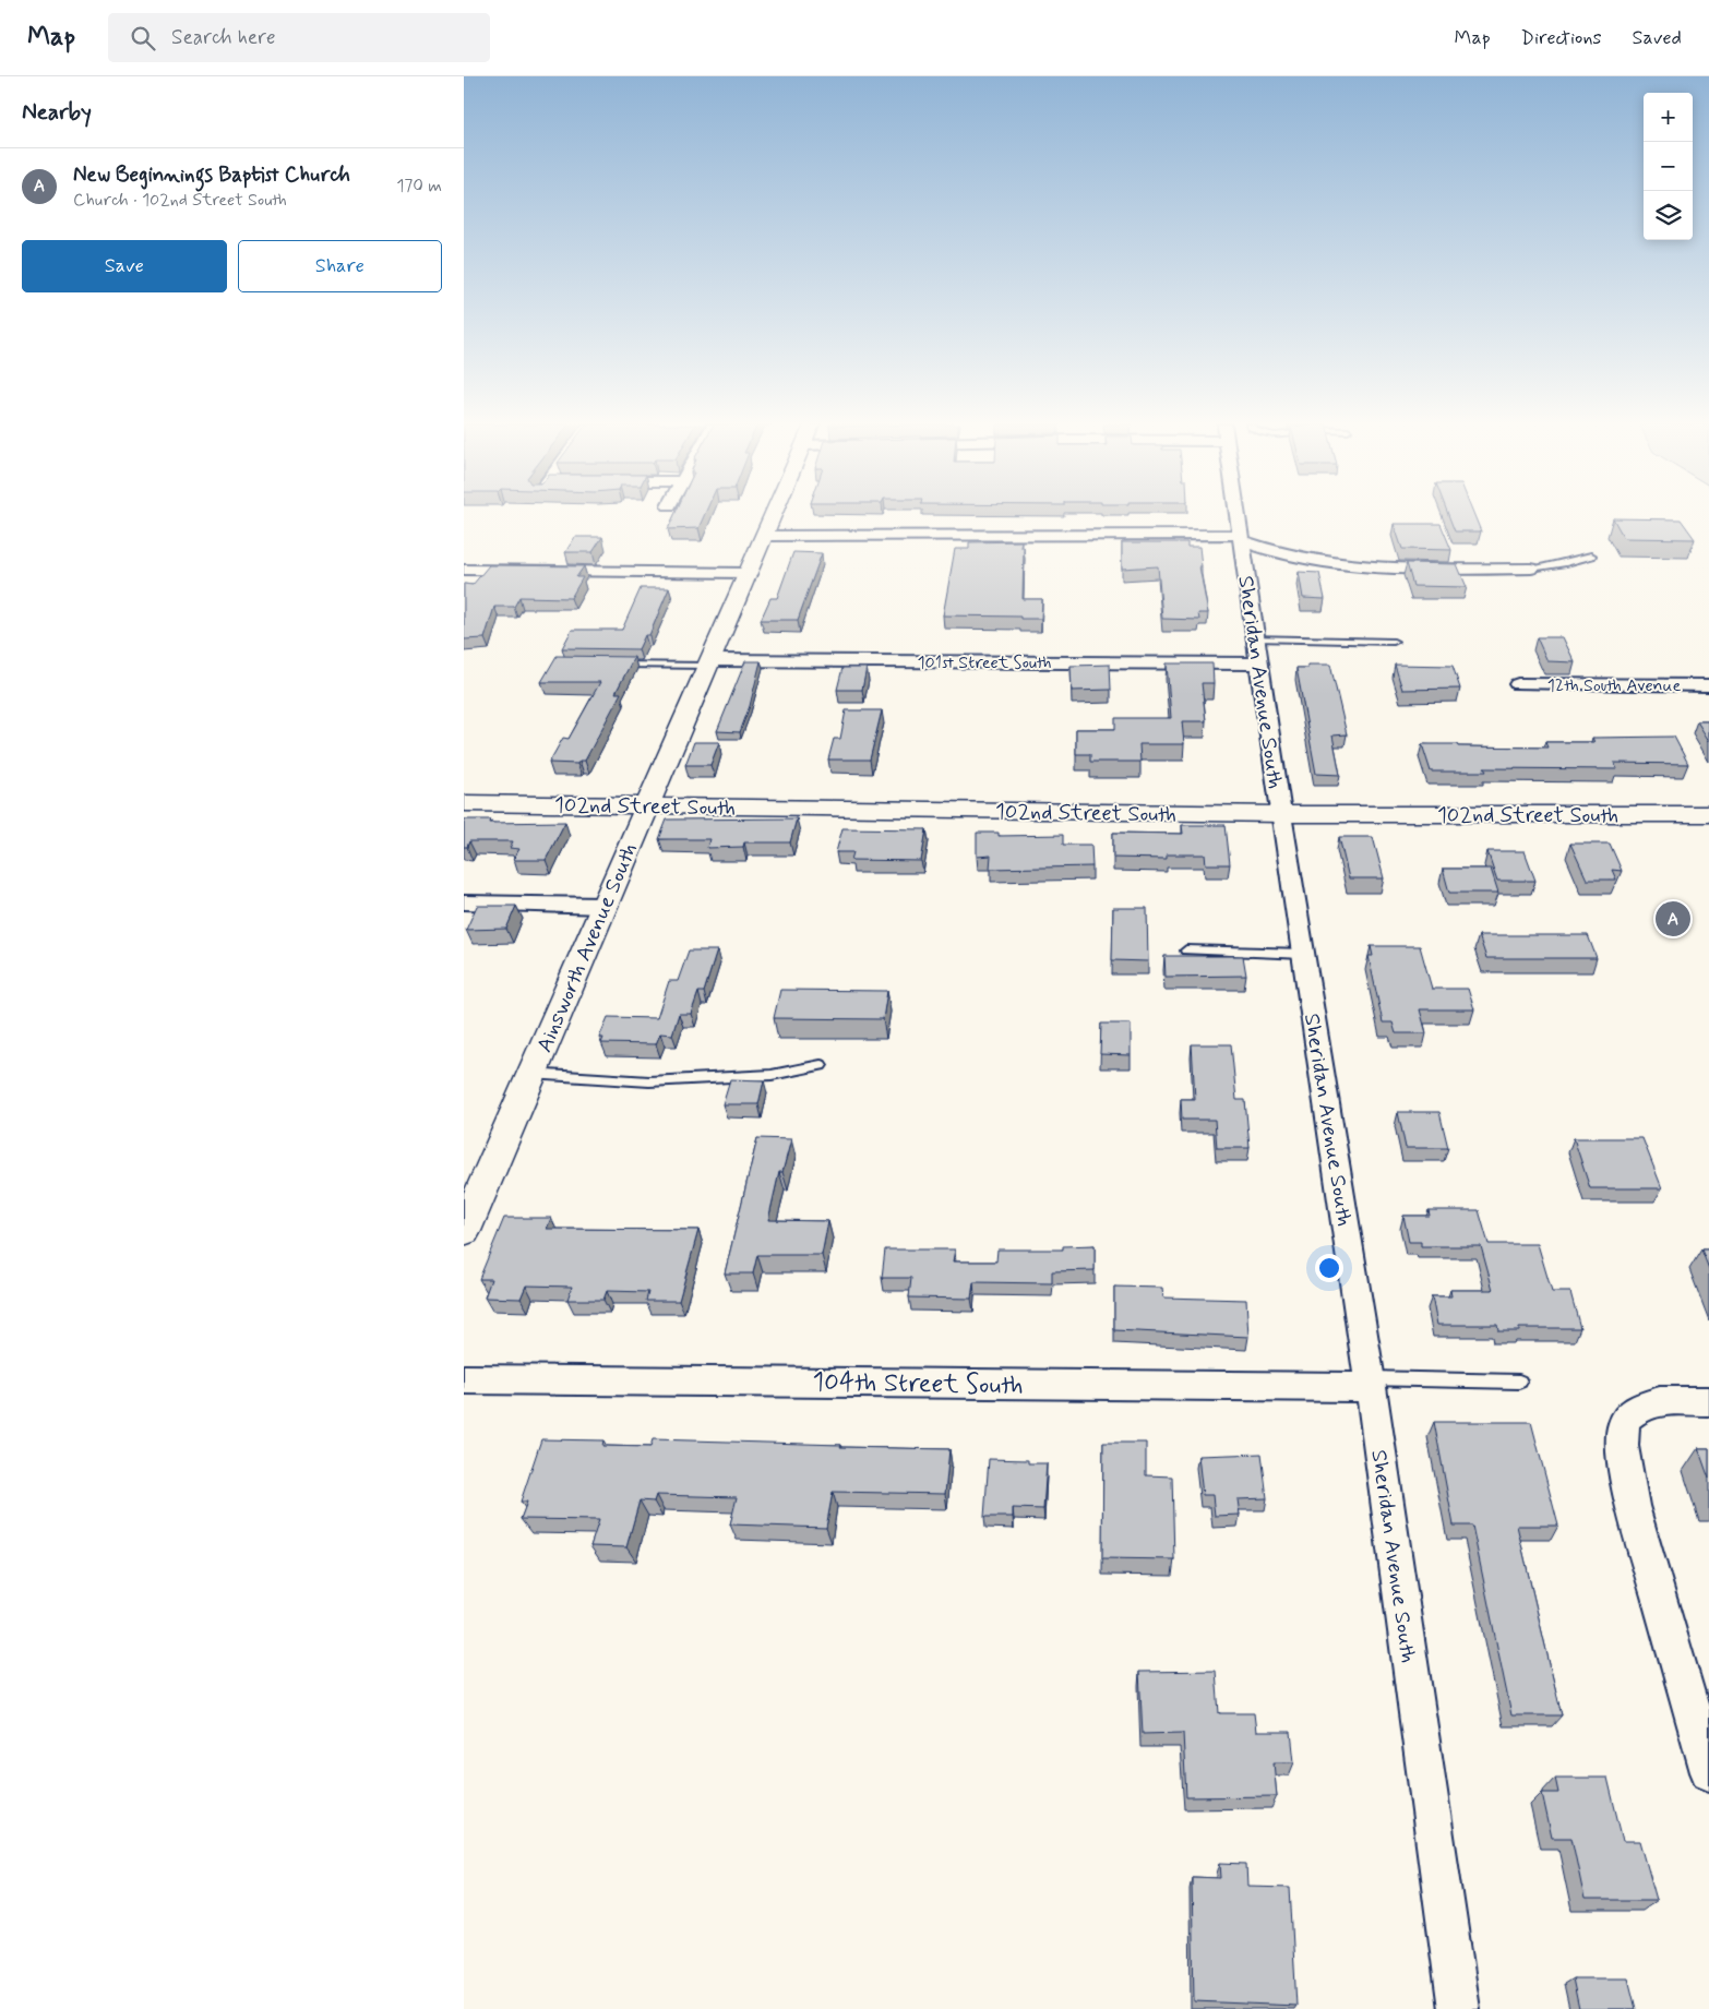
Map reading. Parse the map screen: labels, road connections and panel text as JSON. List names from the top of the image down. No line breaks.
{"streets":{"street":["101st Street South","Sheridan Avenue South","12th South Avenue","102nd Street South","Ainsworth Avenue South","104th Street South"]},"crossings":[["101st Street South","Sheridan Avenue South"],["101st Street South","Ainsworth Avenue South"],["Sheridan Avenue South","102nd Street South"],["Sheridan Avenue South","104th Street South"],["102nd Street South","Ainsworth Avenue South"]],"page":{"header":"Map","search":"Search here","nav":["Map","Directions","Saved"],"heading":"Nearby","map_buttons":["+","−"],"list":[{"mark":"A","name":"New Beginnings Baptist Church","note":"Church · 102nd Street South","value":"170 m"}],"buttons":["Save","Share"],"pins":"A"}}
